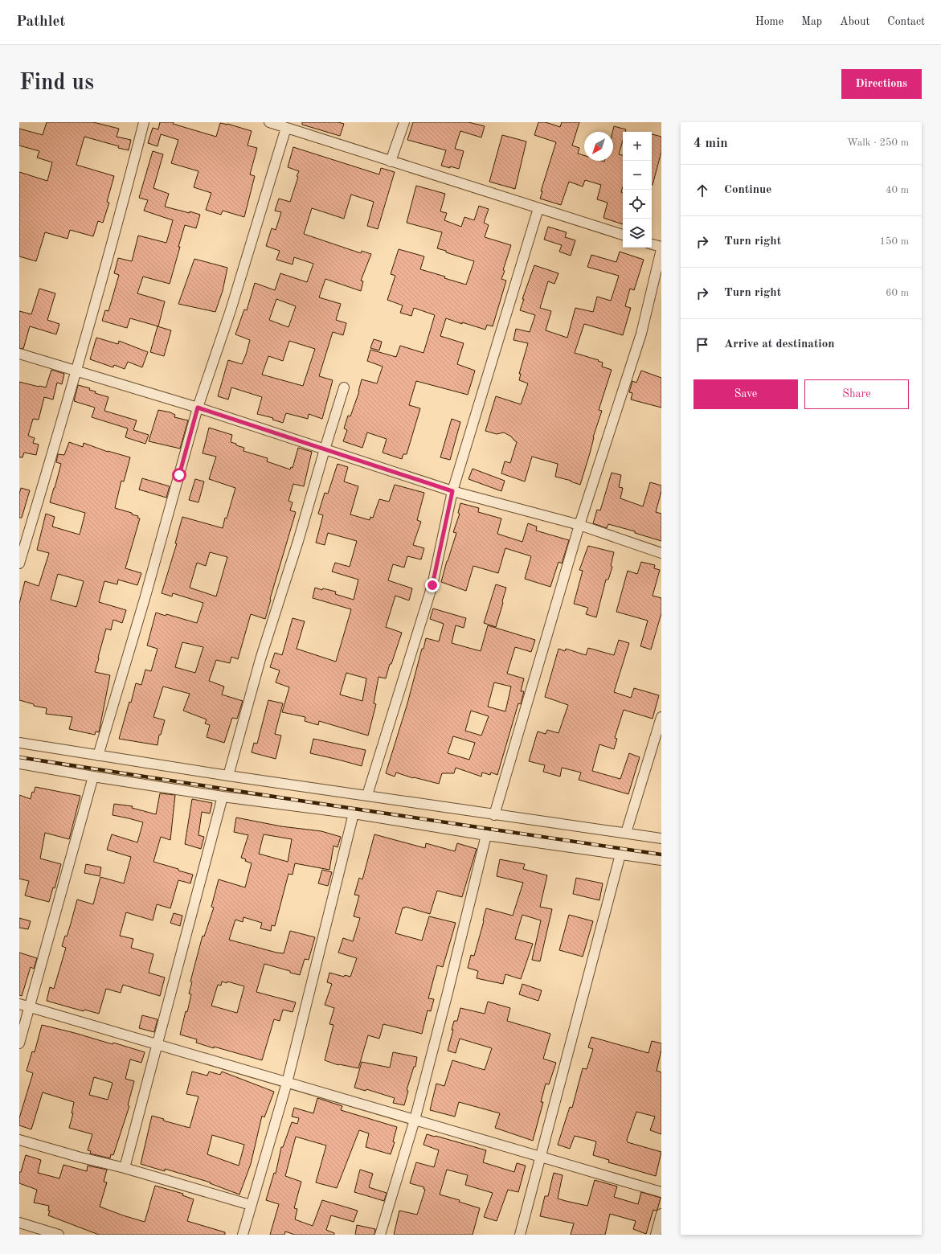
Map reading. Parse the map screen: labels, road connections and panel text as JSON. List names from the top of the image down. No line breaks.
{"north":"bottom left","page":{"header":"Pathlet","nav":["Home","Map","About","Contact"],"buttons":["Directions",["Save","Share"]],"title":"Find us","heading":["4 min","Walk · 250 m"],"map_buttons":["+","−"],"list":[["Continue","40 m"],["Turn right","150 m"],["Turn right","60 m"],"Arrive at destination"]}}
